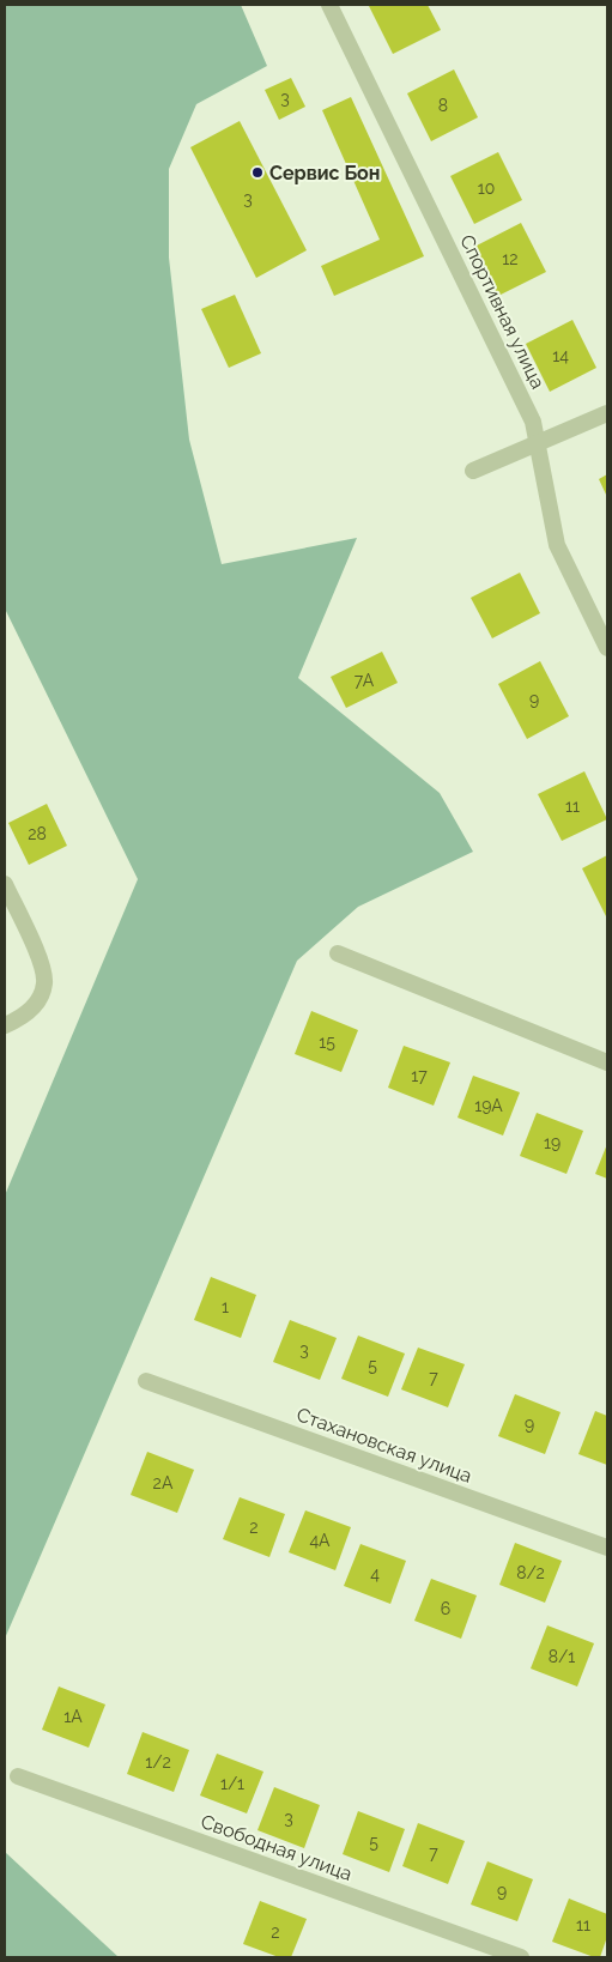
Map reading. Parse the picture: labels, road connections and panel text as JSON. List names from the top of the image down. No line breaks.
{"streets":{"street":["Спортивная улица","Стахановская улица","Свободная улица"]},"places":["Сервис Бон"],"house_numbers":["3","8","10","3","12","14","7А","9","11","28","15","17","19А","19","1","3","5","7","9","2А","2","4А","8/2","4","6","8/1","1А","1/2","1/1","3","5","7","9","11","2"]}
